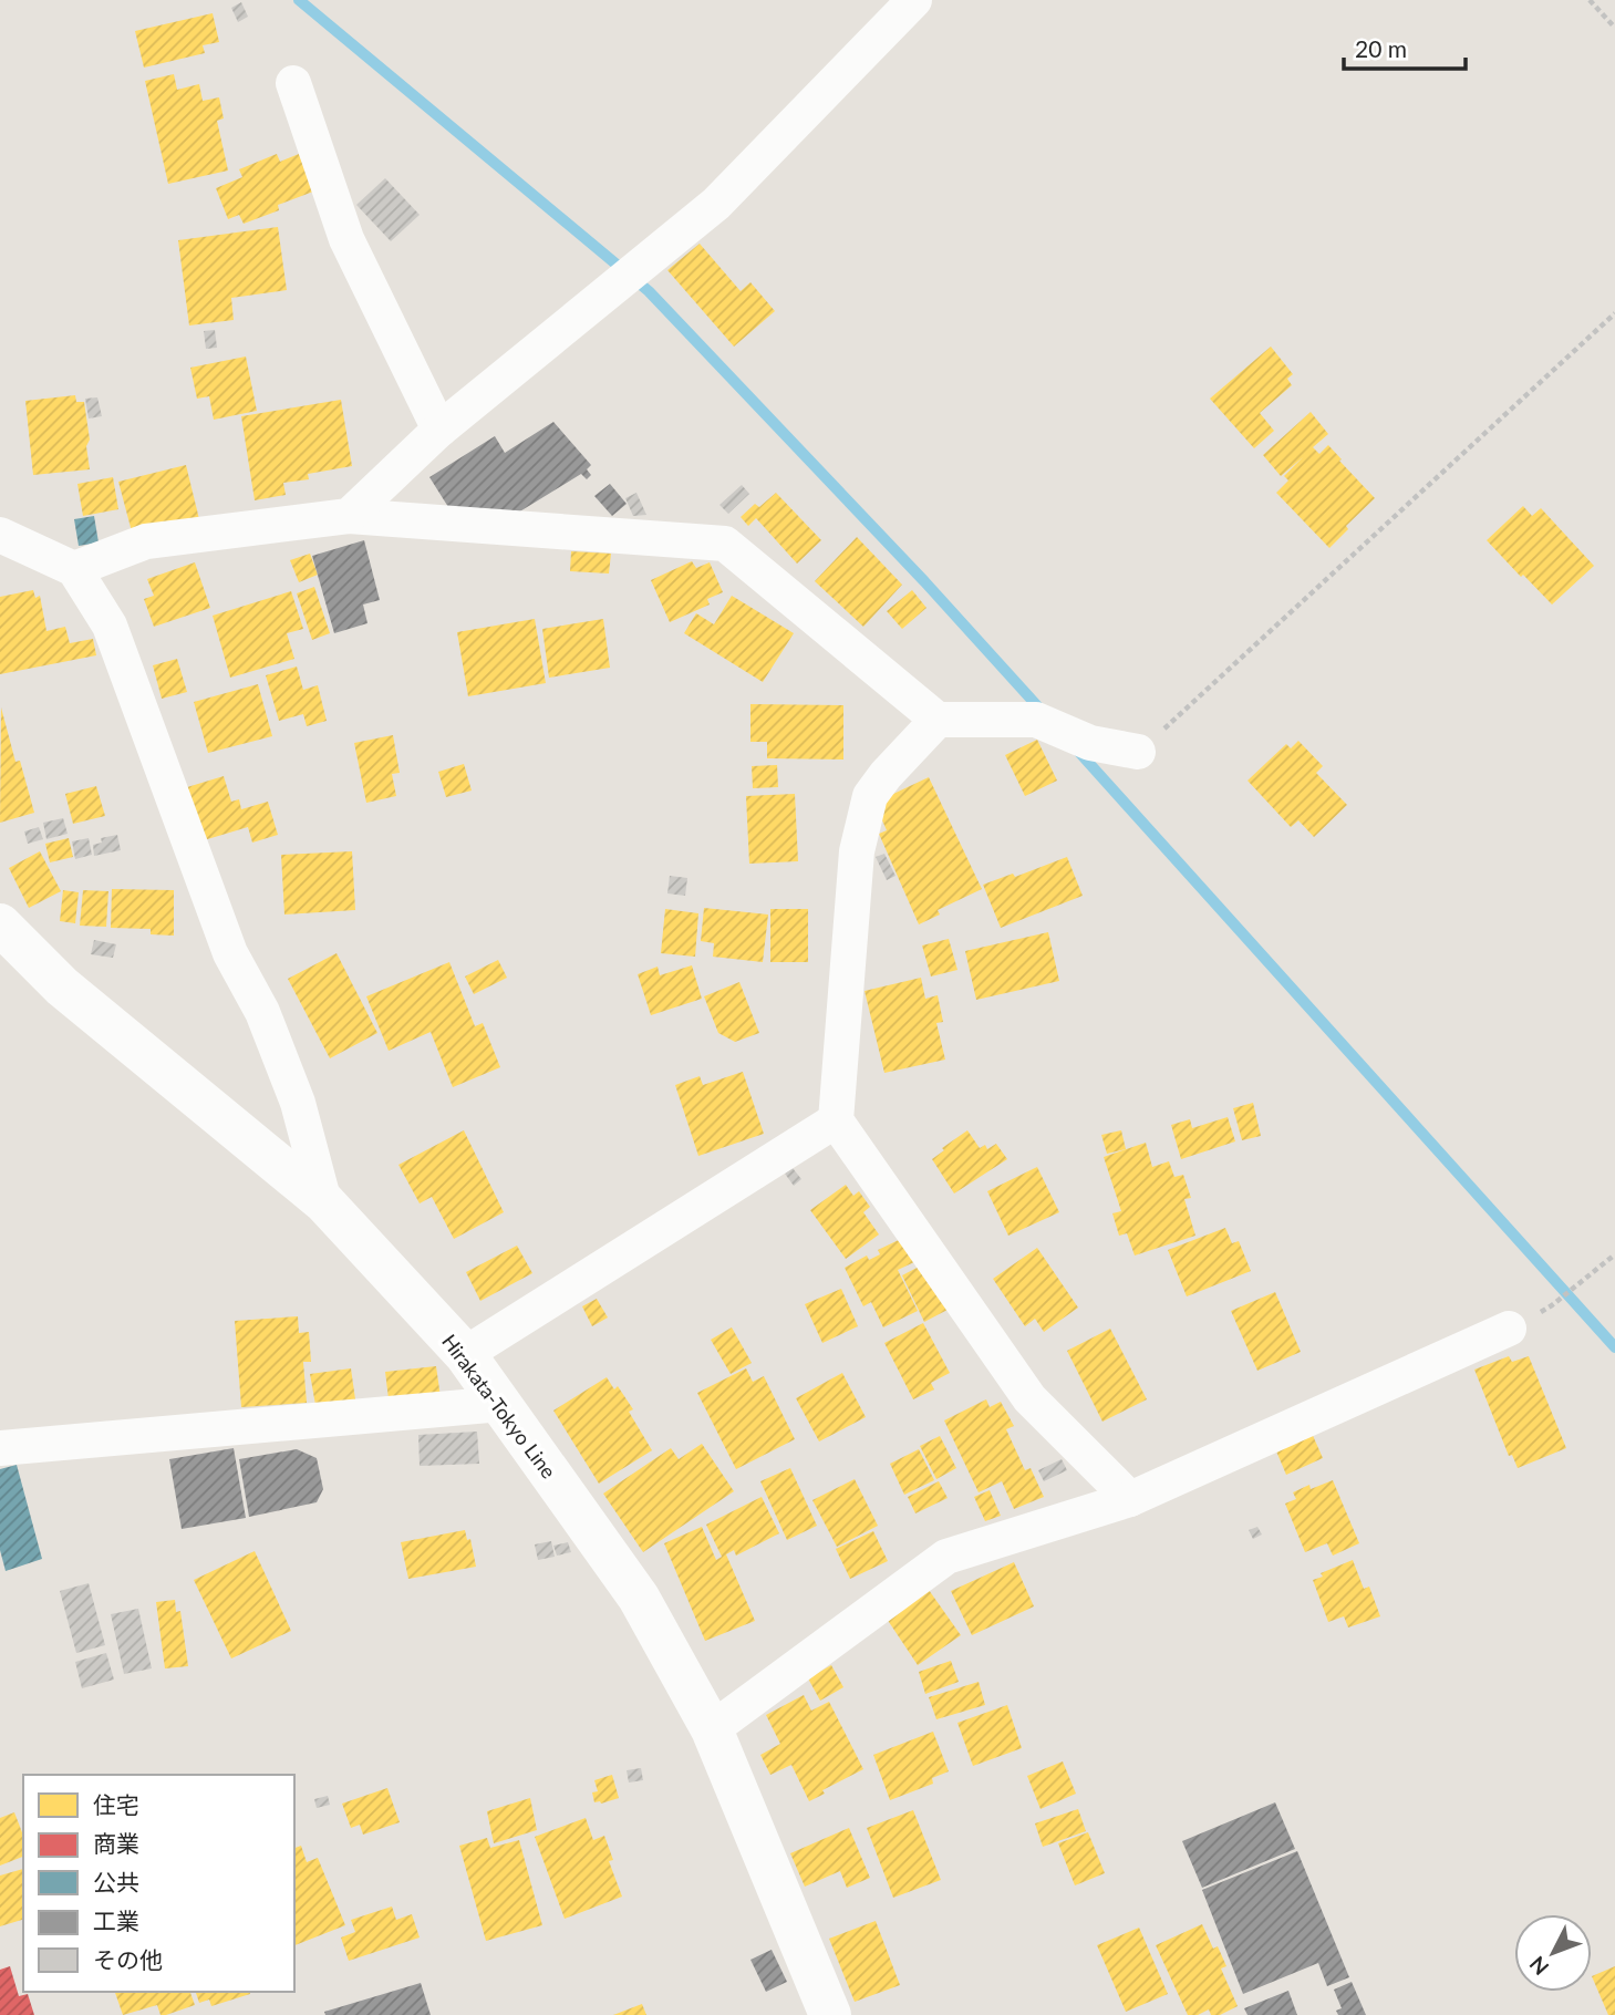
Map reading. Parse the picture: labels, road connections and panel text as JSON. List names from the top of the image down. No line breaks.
{"streets":{"main road":["Hirakata-Tokyo Line"]},"legend":["住宅","商業","公共","工業","その他"],"scale_bar":"20 m","north":"bottom left"}
